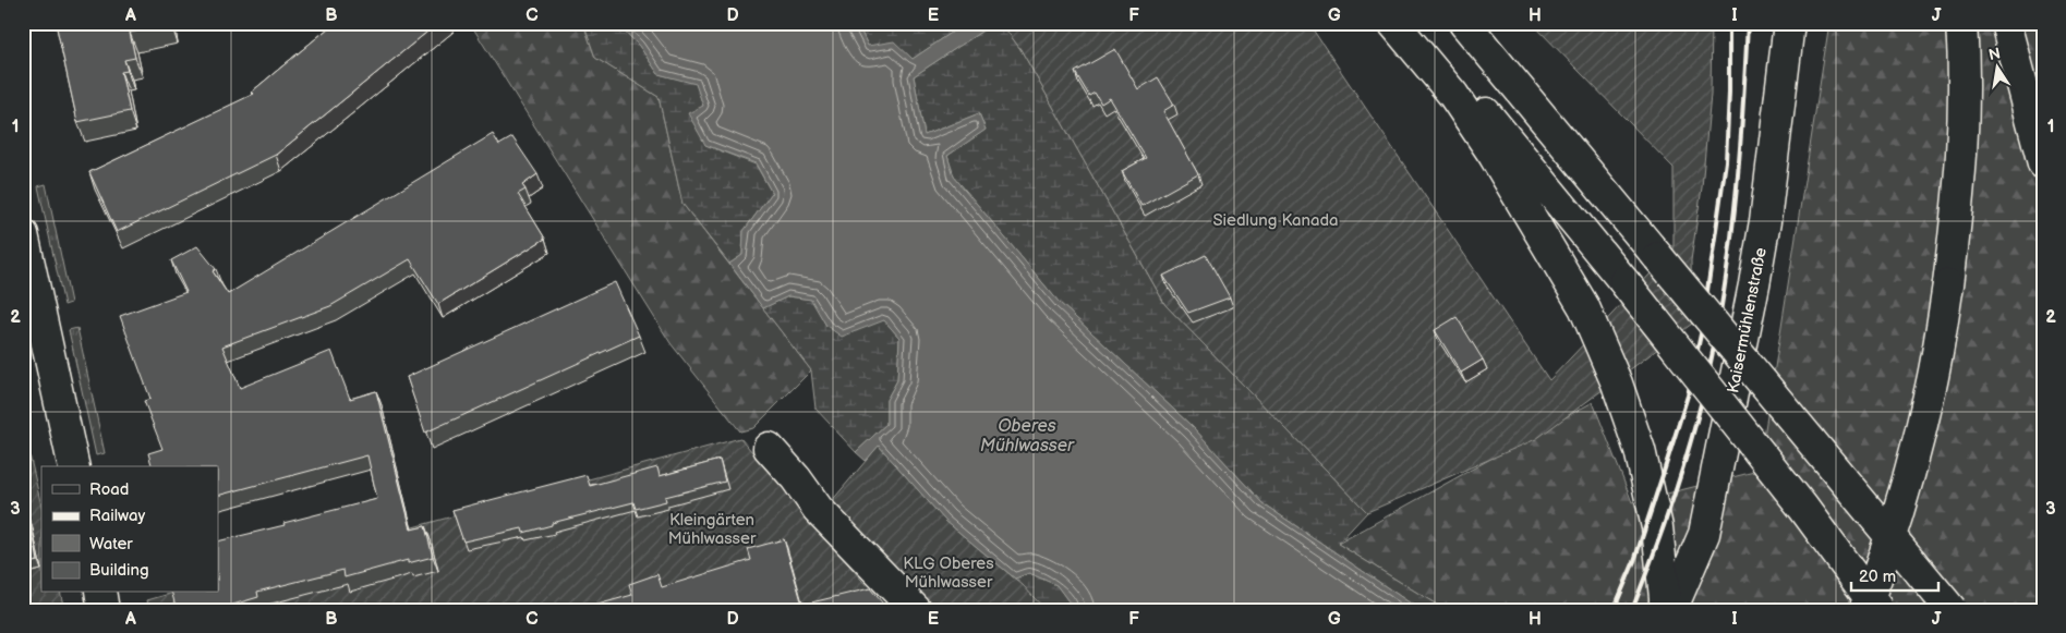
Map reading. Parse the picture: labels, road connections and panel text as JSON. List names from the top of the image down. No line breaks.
{"streets":{"main road":["Kaisermühlenstraße"]},"water":["Oberes Mühlwasser"],"parks":["Siedlung Kanada","Kleingärten Mühlwasser","KLG Oberes Mühlwasser"],"legend":["Road","Railway","Water","Building"],"scale_bar":"20 m","north":"top","grid":{"columns":["A","B","C","D","E","F","G","H","I","J"],"rows":["1","2","3"]}}
